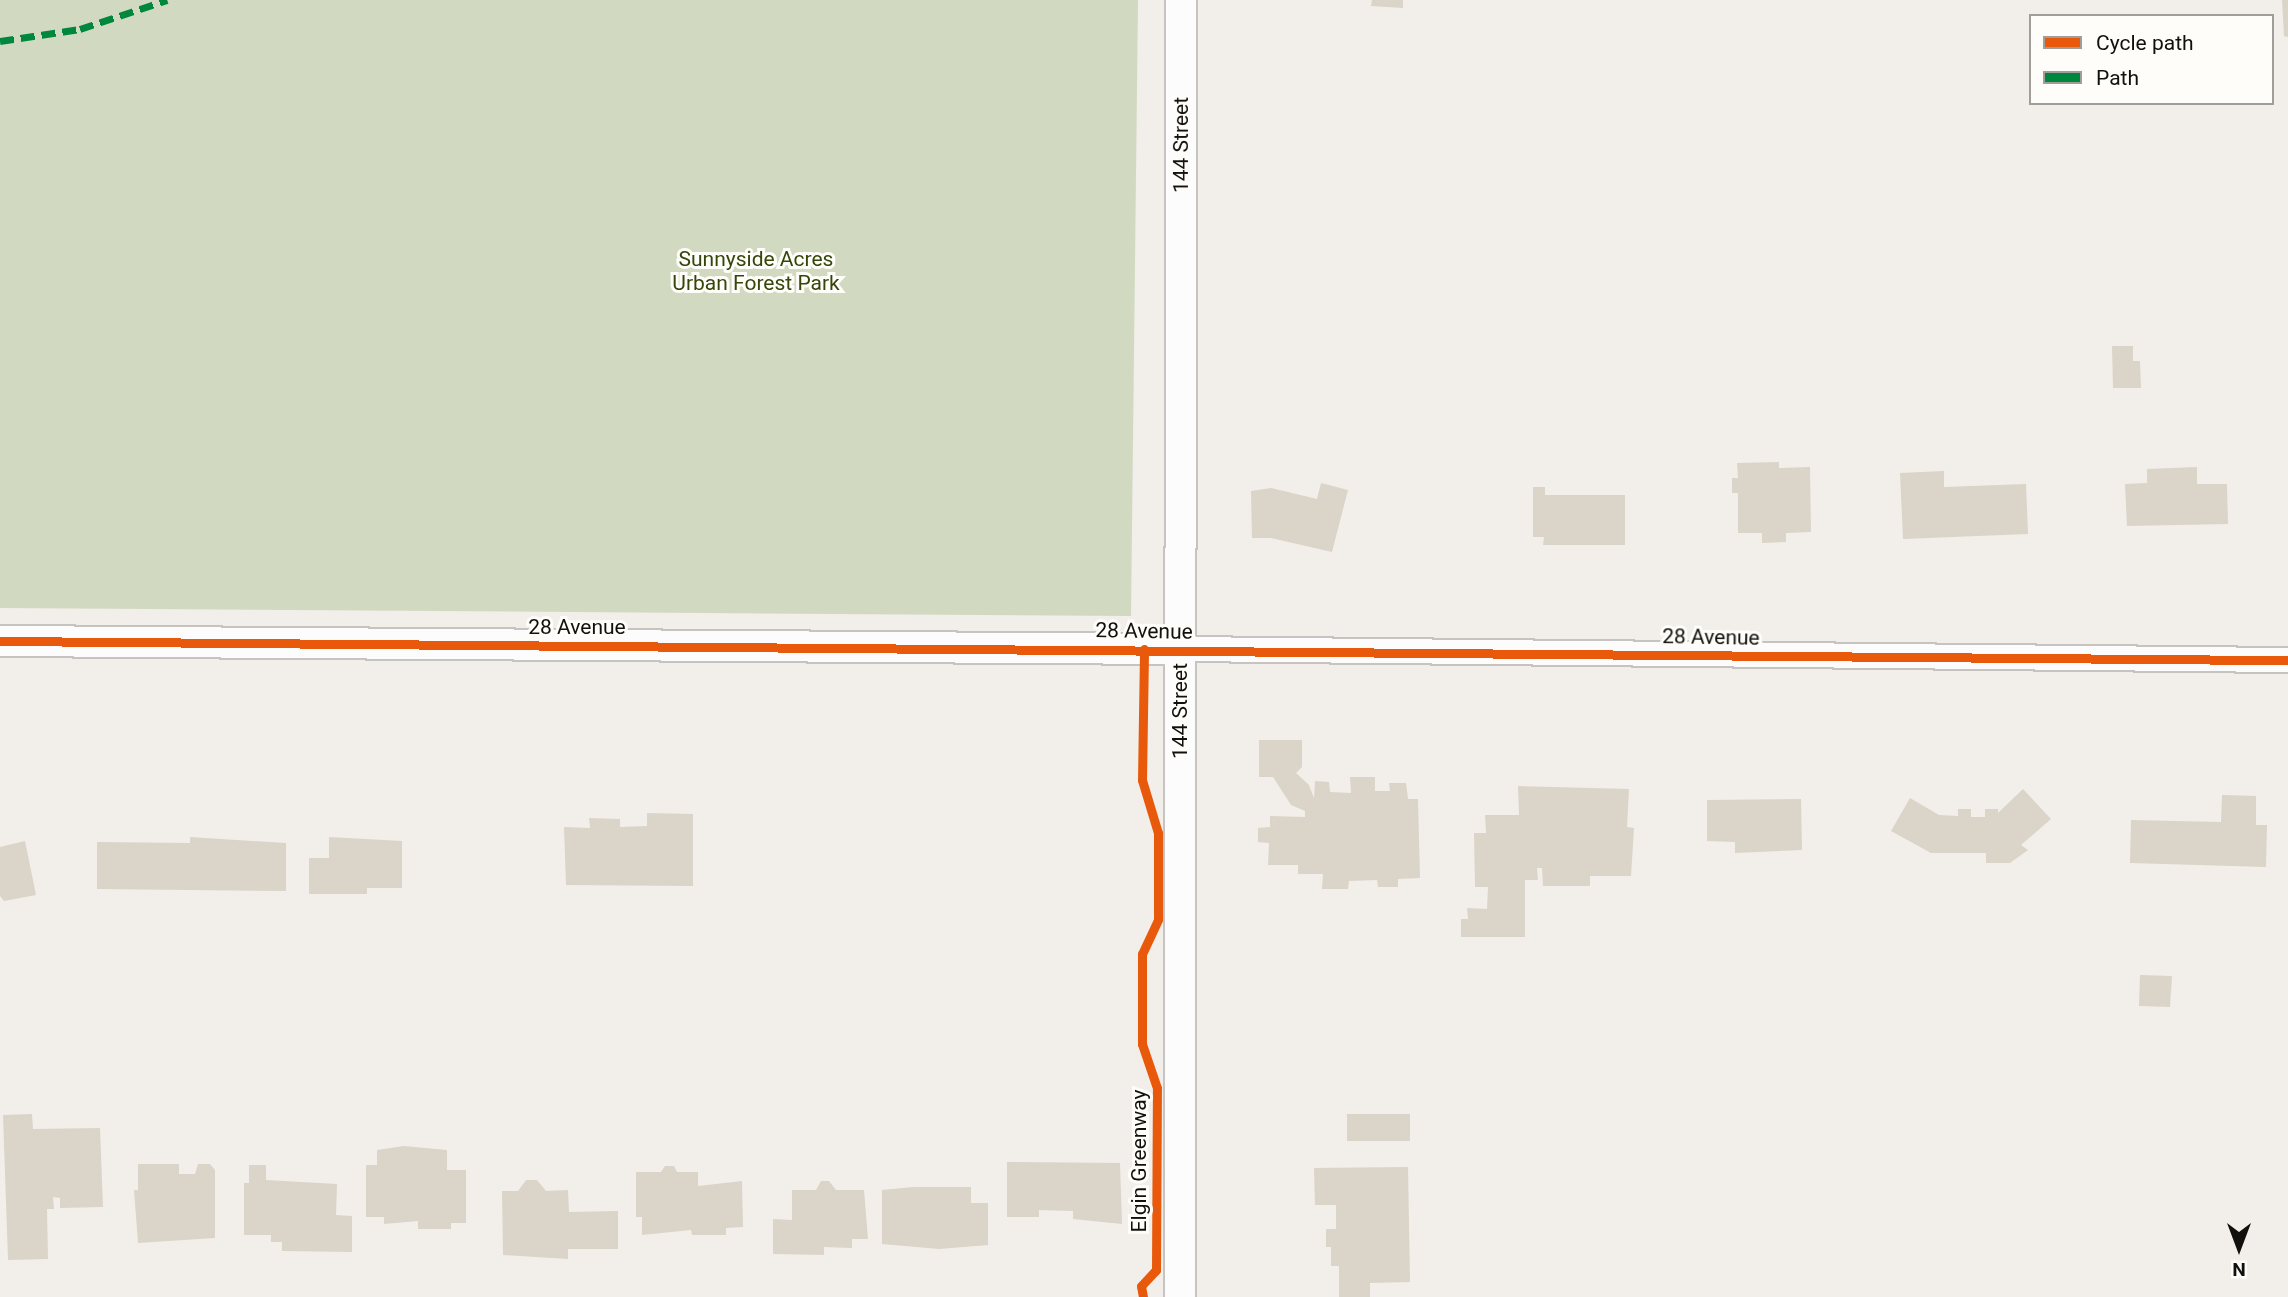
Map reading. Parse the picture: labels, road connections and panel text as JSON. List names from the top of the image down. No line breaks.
{"streets":{"street":["144 Street","28 Avenue"],"cycle path":["Elgin Greenway"]},"crossings":[["144 Street","28 Avenue"]],"parks":["Sunnyside Acres Urban Forest Park"],"legend":["Cycle path","Path"],"north":"bottom"}
